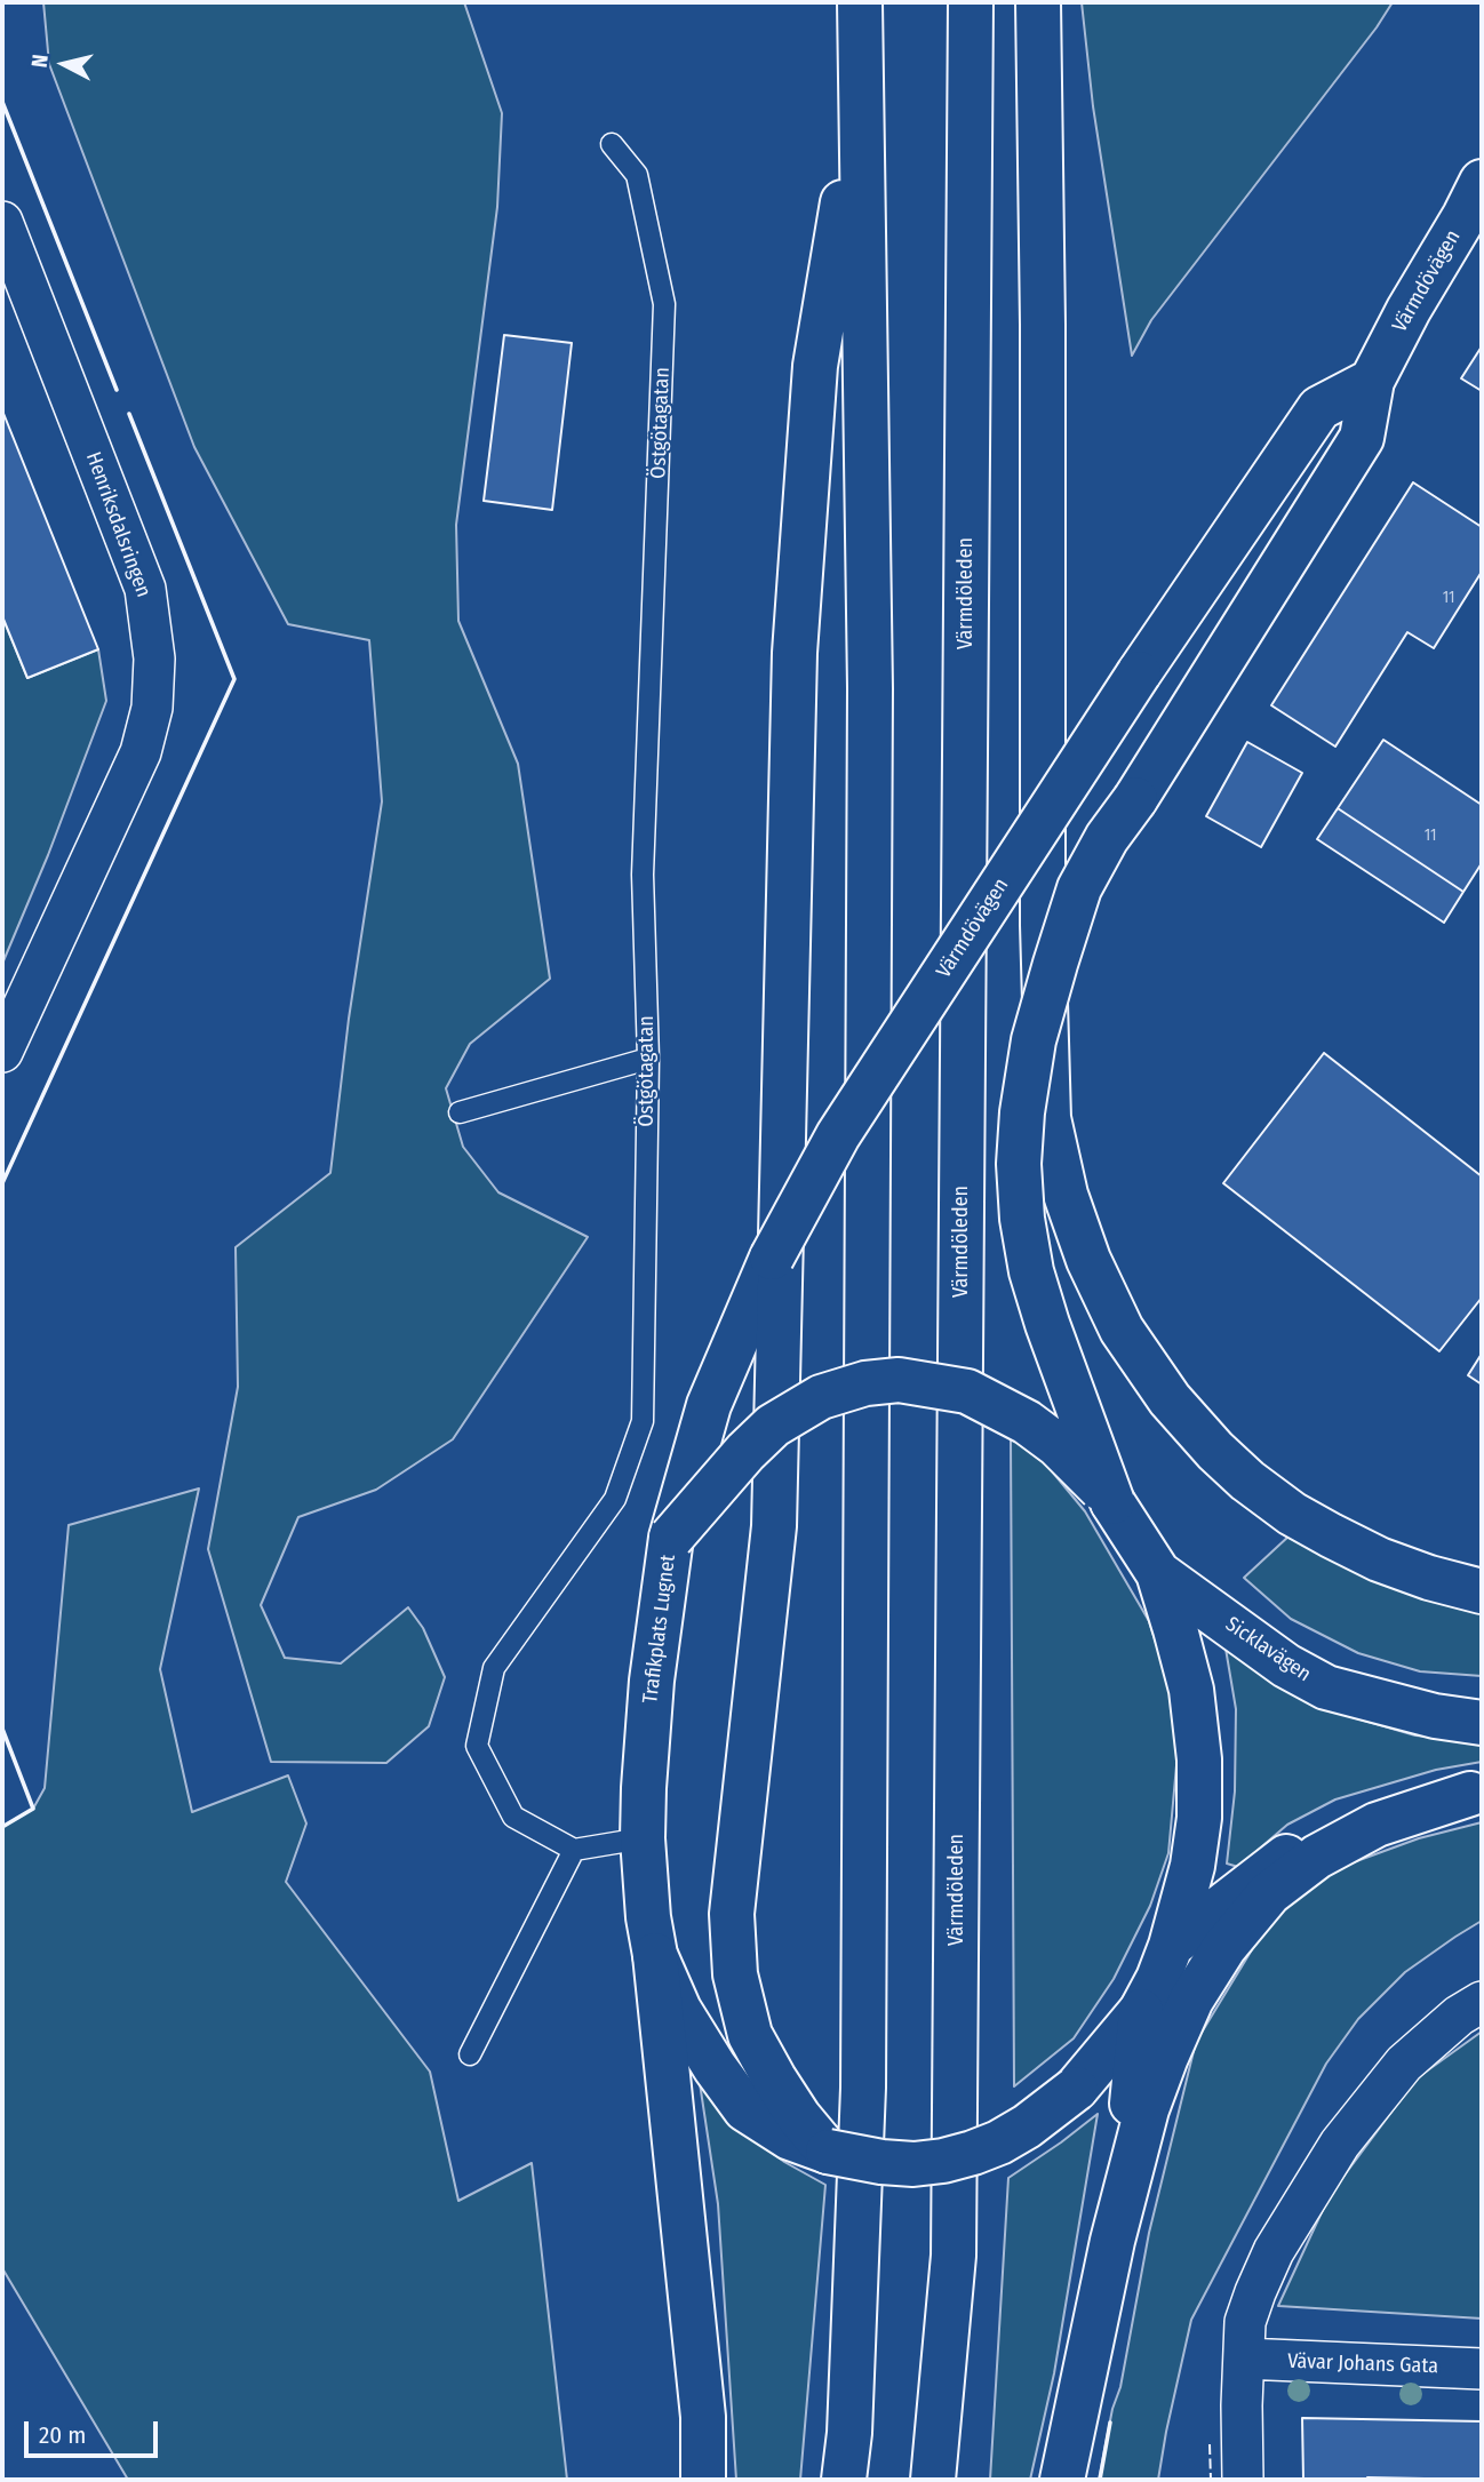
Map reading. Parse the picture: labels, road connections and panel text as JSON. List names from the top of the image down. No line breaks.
{"streets":{"main road":["Värmdövägen","Värmdöleden","Trafikplats Lugnet","Sicklavägen"],"street":["Henriksdalsringen","Vävar Johans Gata"],"lane":["Östgötagatan"]},"crossings":[["Värmdövägen","Trafikplats Lugnet"],["Trafikplats Lugnet","Sicklavägen"]],"house_numbers":["11","11"],"scale_bar":"20 m","north":"left"}
